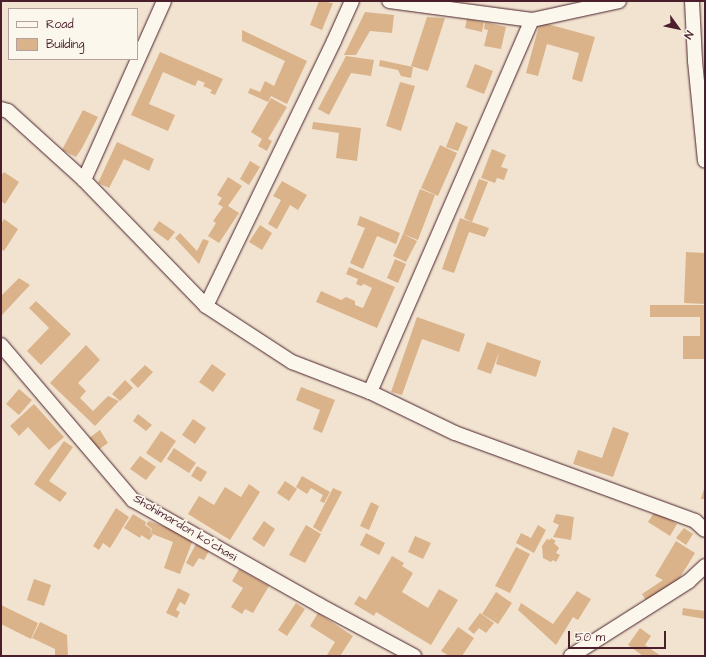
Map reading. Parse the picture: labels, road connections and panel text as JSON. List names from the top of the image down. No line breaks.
{"streets":{"street":["Shohimardon koʻchasi"]},"legend":["Road","Building"],"scale_bar":"50 m","north":"bottom right"}
